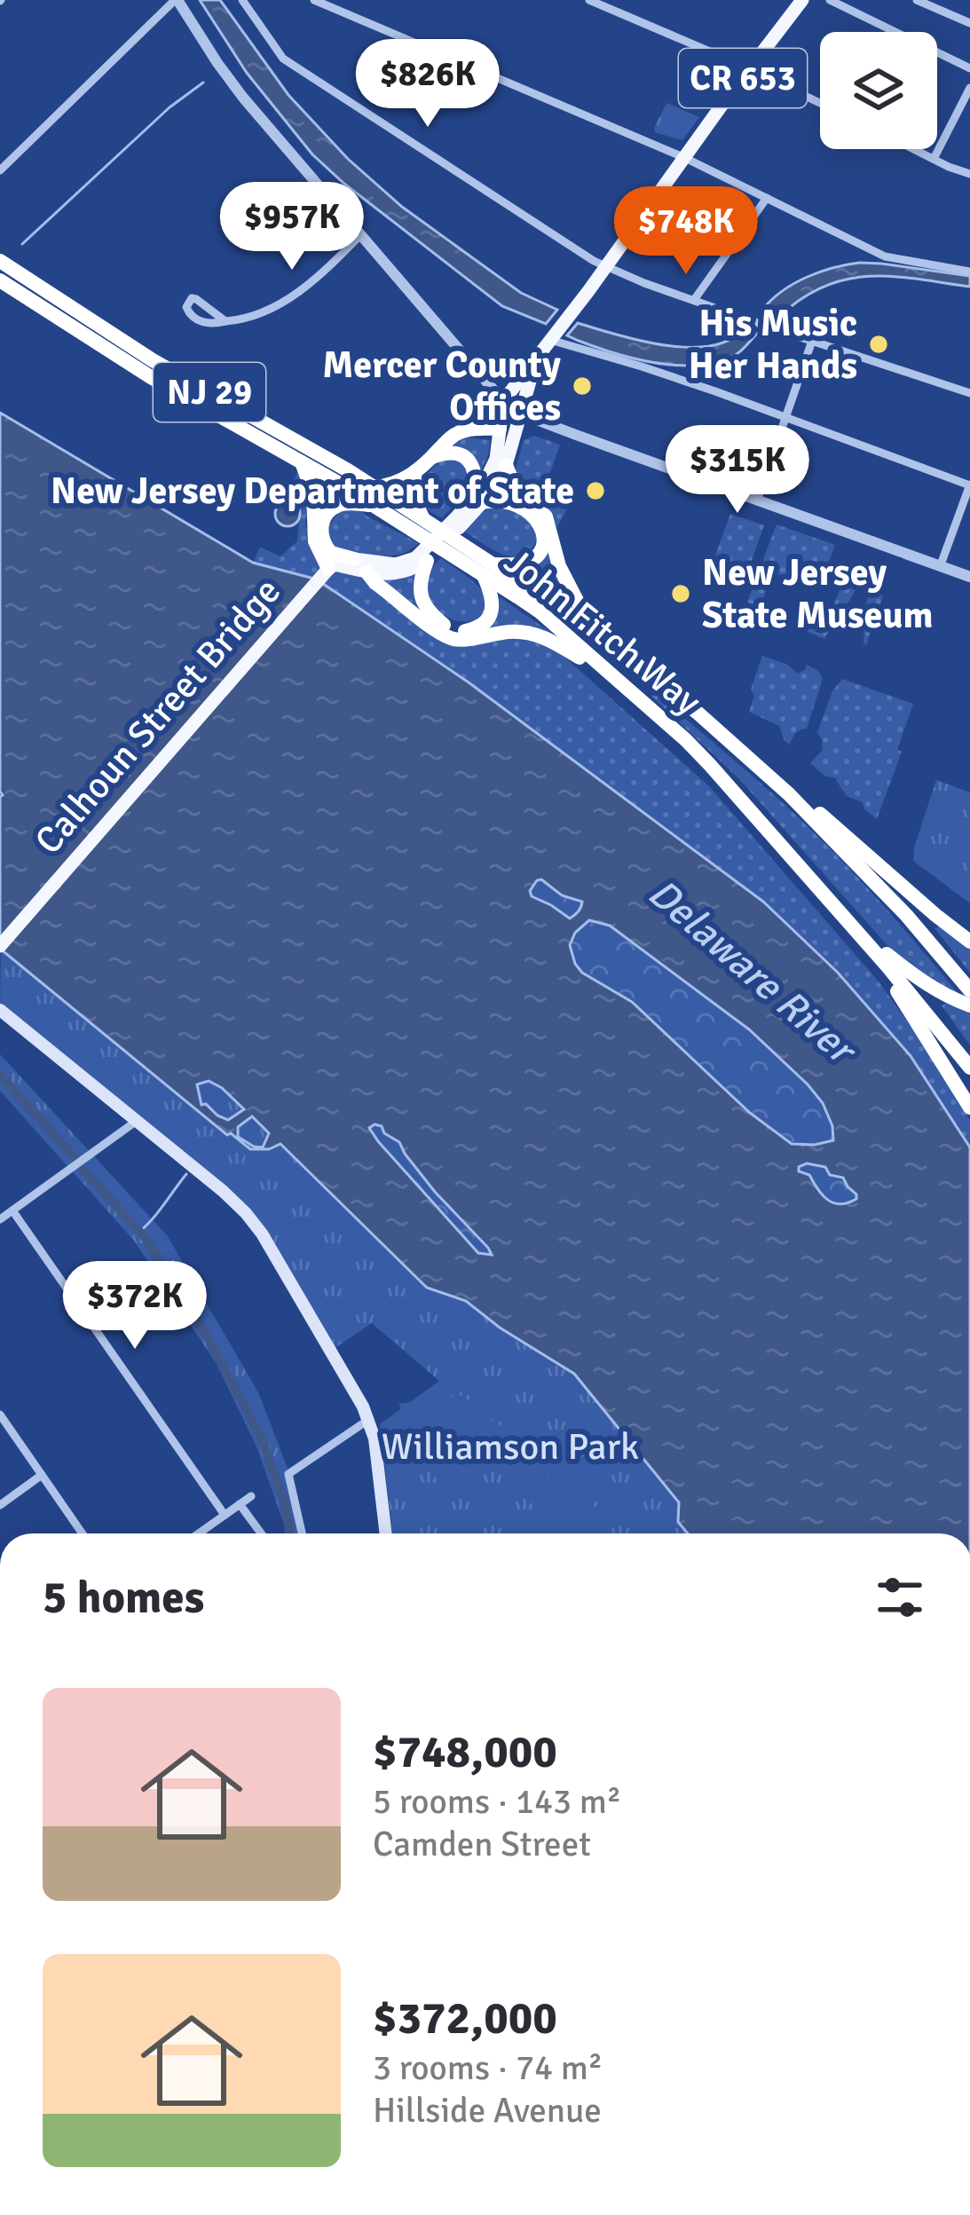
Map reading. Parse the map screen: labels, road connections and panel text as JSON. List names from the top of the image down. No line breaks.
{"streets":{"highway":["NJ 29","John Fitch Way"],"main road":["CR 653","Calhoun Street Bridge"]},"water":["Delaware River"],"parks":["Williamson Park"],"places":["His Music Her Hands","Mercer County Offices","New Jersey Department of State","New Jersey State Museum"],"page":{"price":["$826K","$957K","$748K","$315K","$372K"],"heading":"5 homes","list":[{"name":"$748,000","note":"5 rooms · 143 m² · Camden Street"},{"name":"$372,000","note":"3 rooms · 74 m² · Hillside Avenue"}]}}
